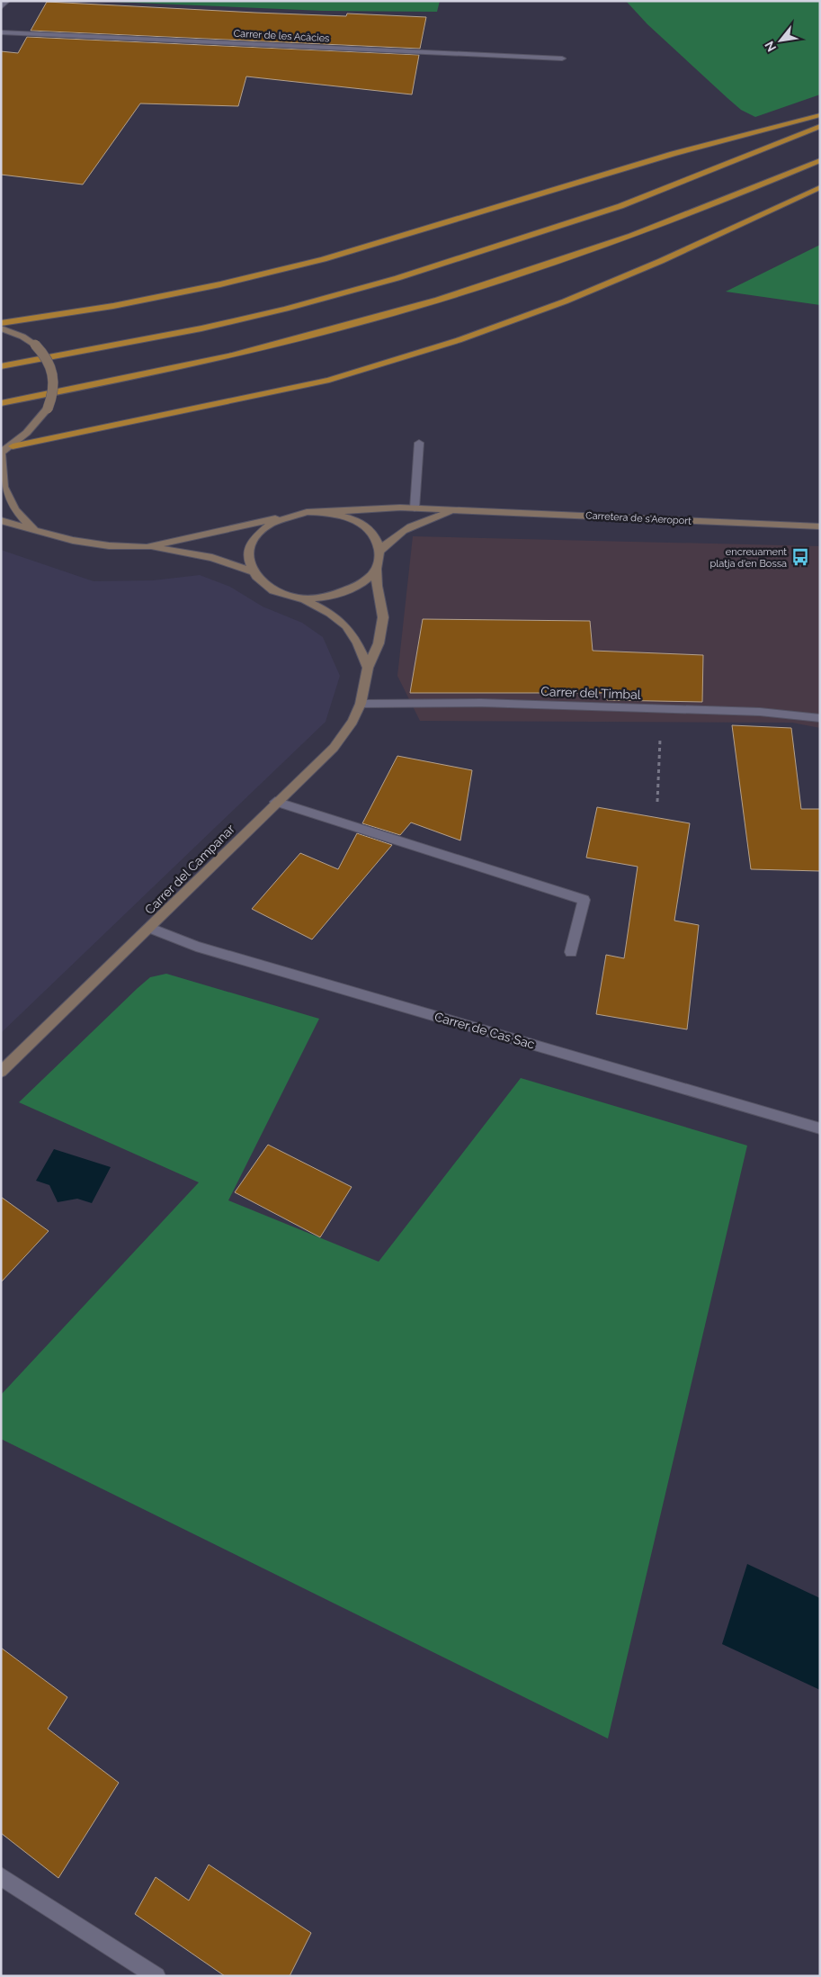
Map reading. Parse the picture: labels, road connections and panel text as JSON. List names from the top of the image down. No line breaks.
{"streets":{"main road":["Carretera de s'Aeroport","Carrer del Campanar"],"street":["Carrer de les Acàcies","Carrer del Timbal","Carrer de Cas Sac"]},"crossings":[["Carretera de s'Aeroport","Carrer del Campanar"],["Carrer del Timbal","Carrer del Campanar"],["Carrer del Campanar","Carrer de Cas Sac"]],"places":{"bus stop":["encreuament platja d'en Bossa"]},"north":"bottom left"}
